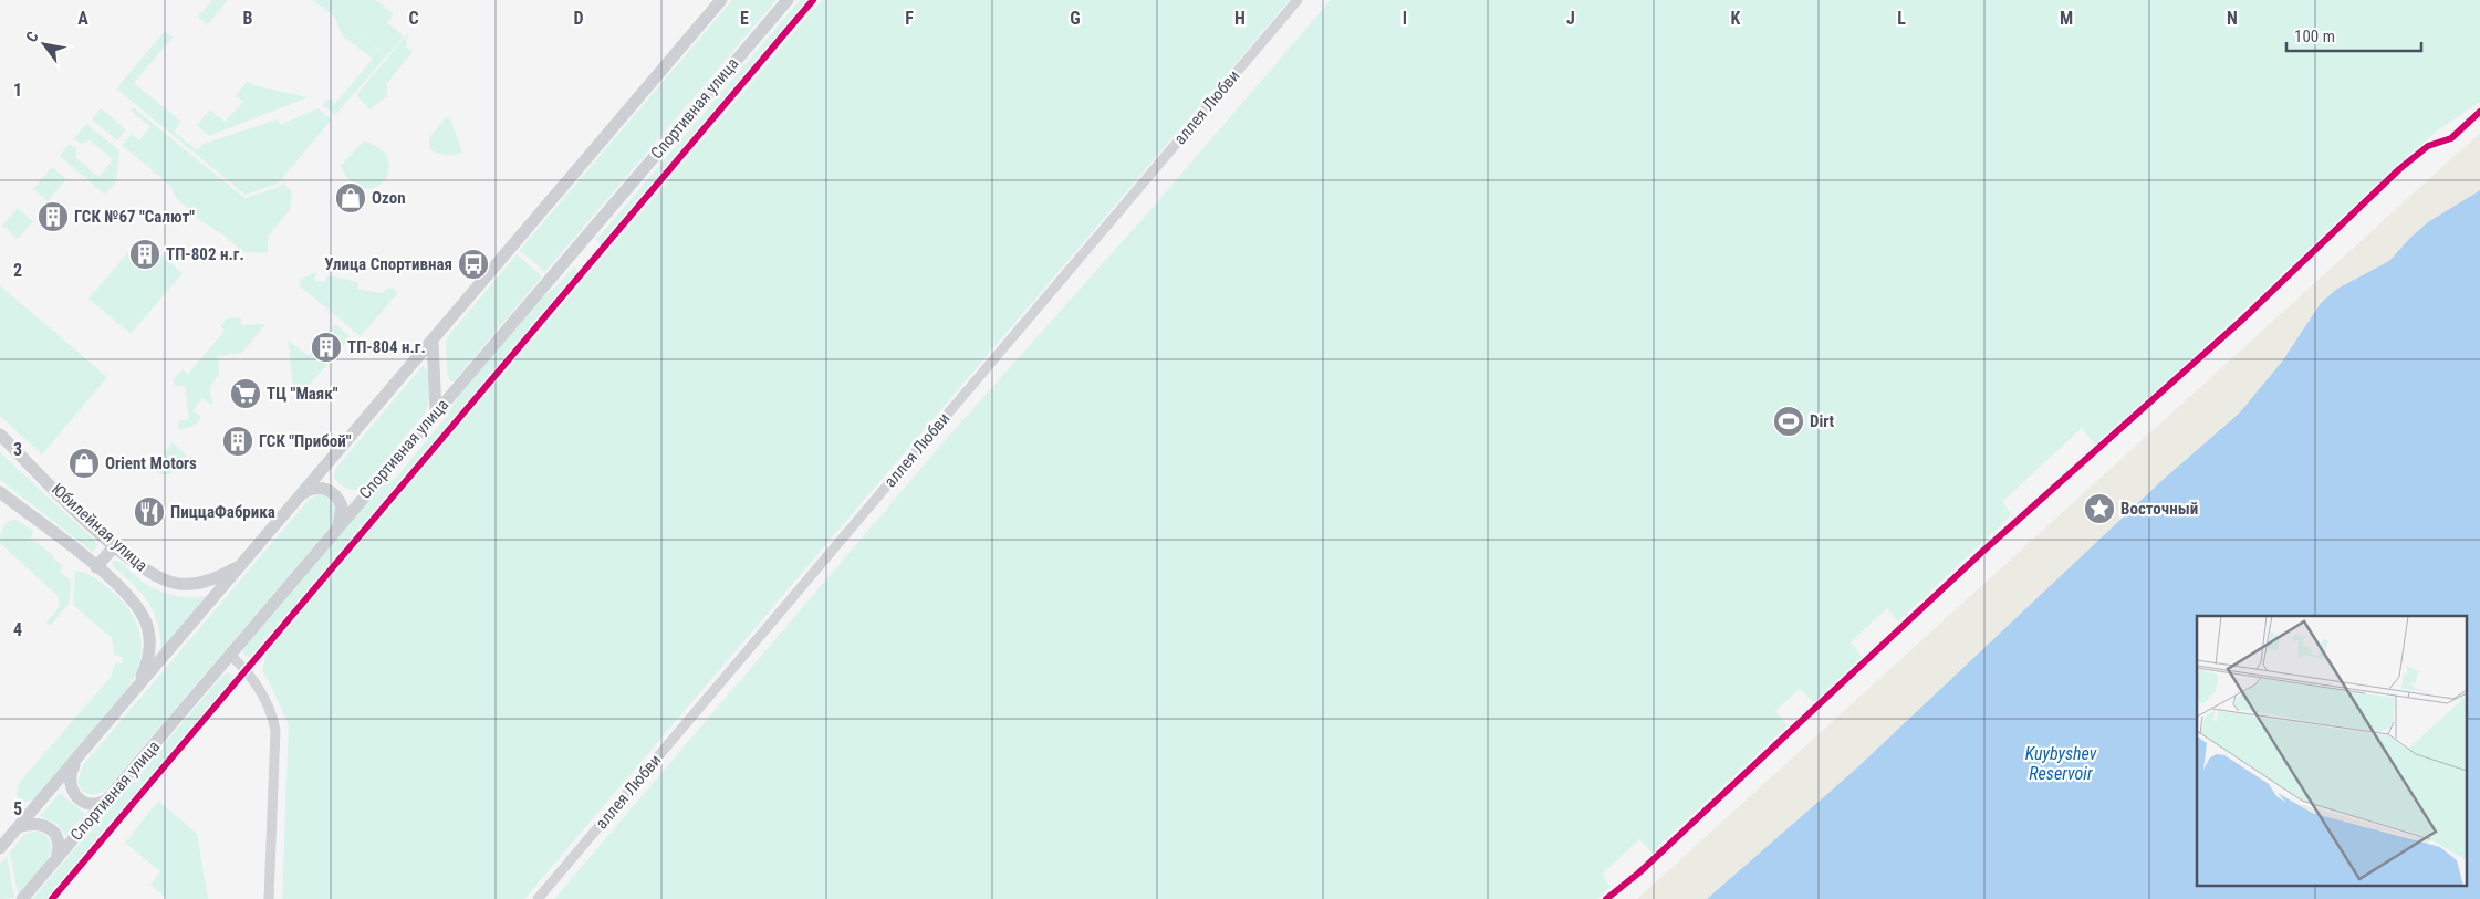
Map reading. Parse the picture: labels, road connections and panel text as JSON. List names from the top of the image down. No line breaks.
{"streets":{"main road":["Спортивная улица","Юбилейная улица"],"street":["аллея Любви"]},"water":["Kuybyshev Reservoir"],"places":{"shop":["Ozon","Orient Motors"],"building":["ГСК №67 \"Салют\"","ТП-802 н.г.","ТП-804 н.г.","ГСК \"Прибой\""],"bus stop":["Улица Спортивная"],"supermarket":["ТЦ \"Маяк\""],"sports":["Dirt"],"place":["Восточный"],"restaurant":["ПиццаФабрика"]},"scale_bar":"100 m","north":"top left","grid":{"columns":["A","B","C","D","E","F","G","H","I","J","K","L","M","N"],"rows":["1","2","3","4","5"]}}
